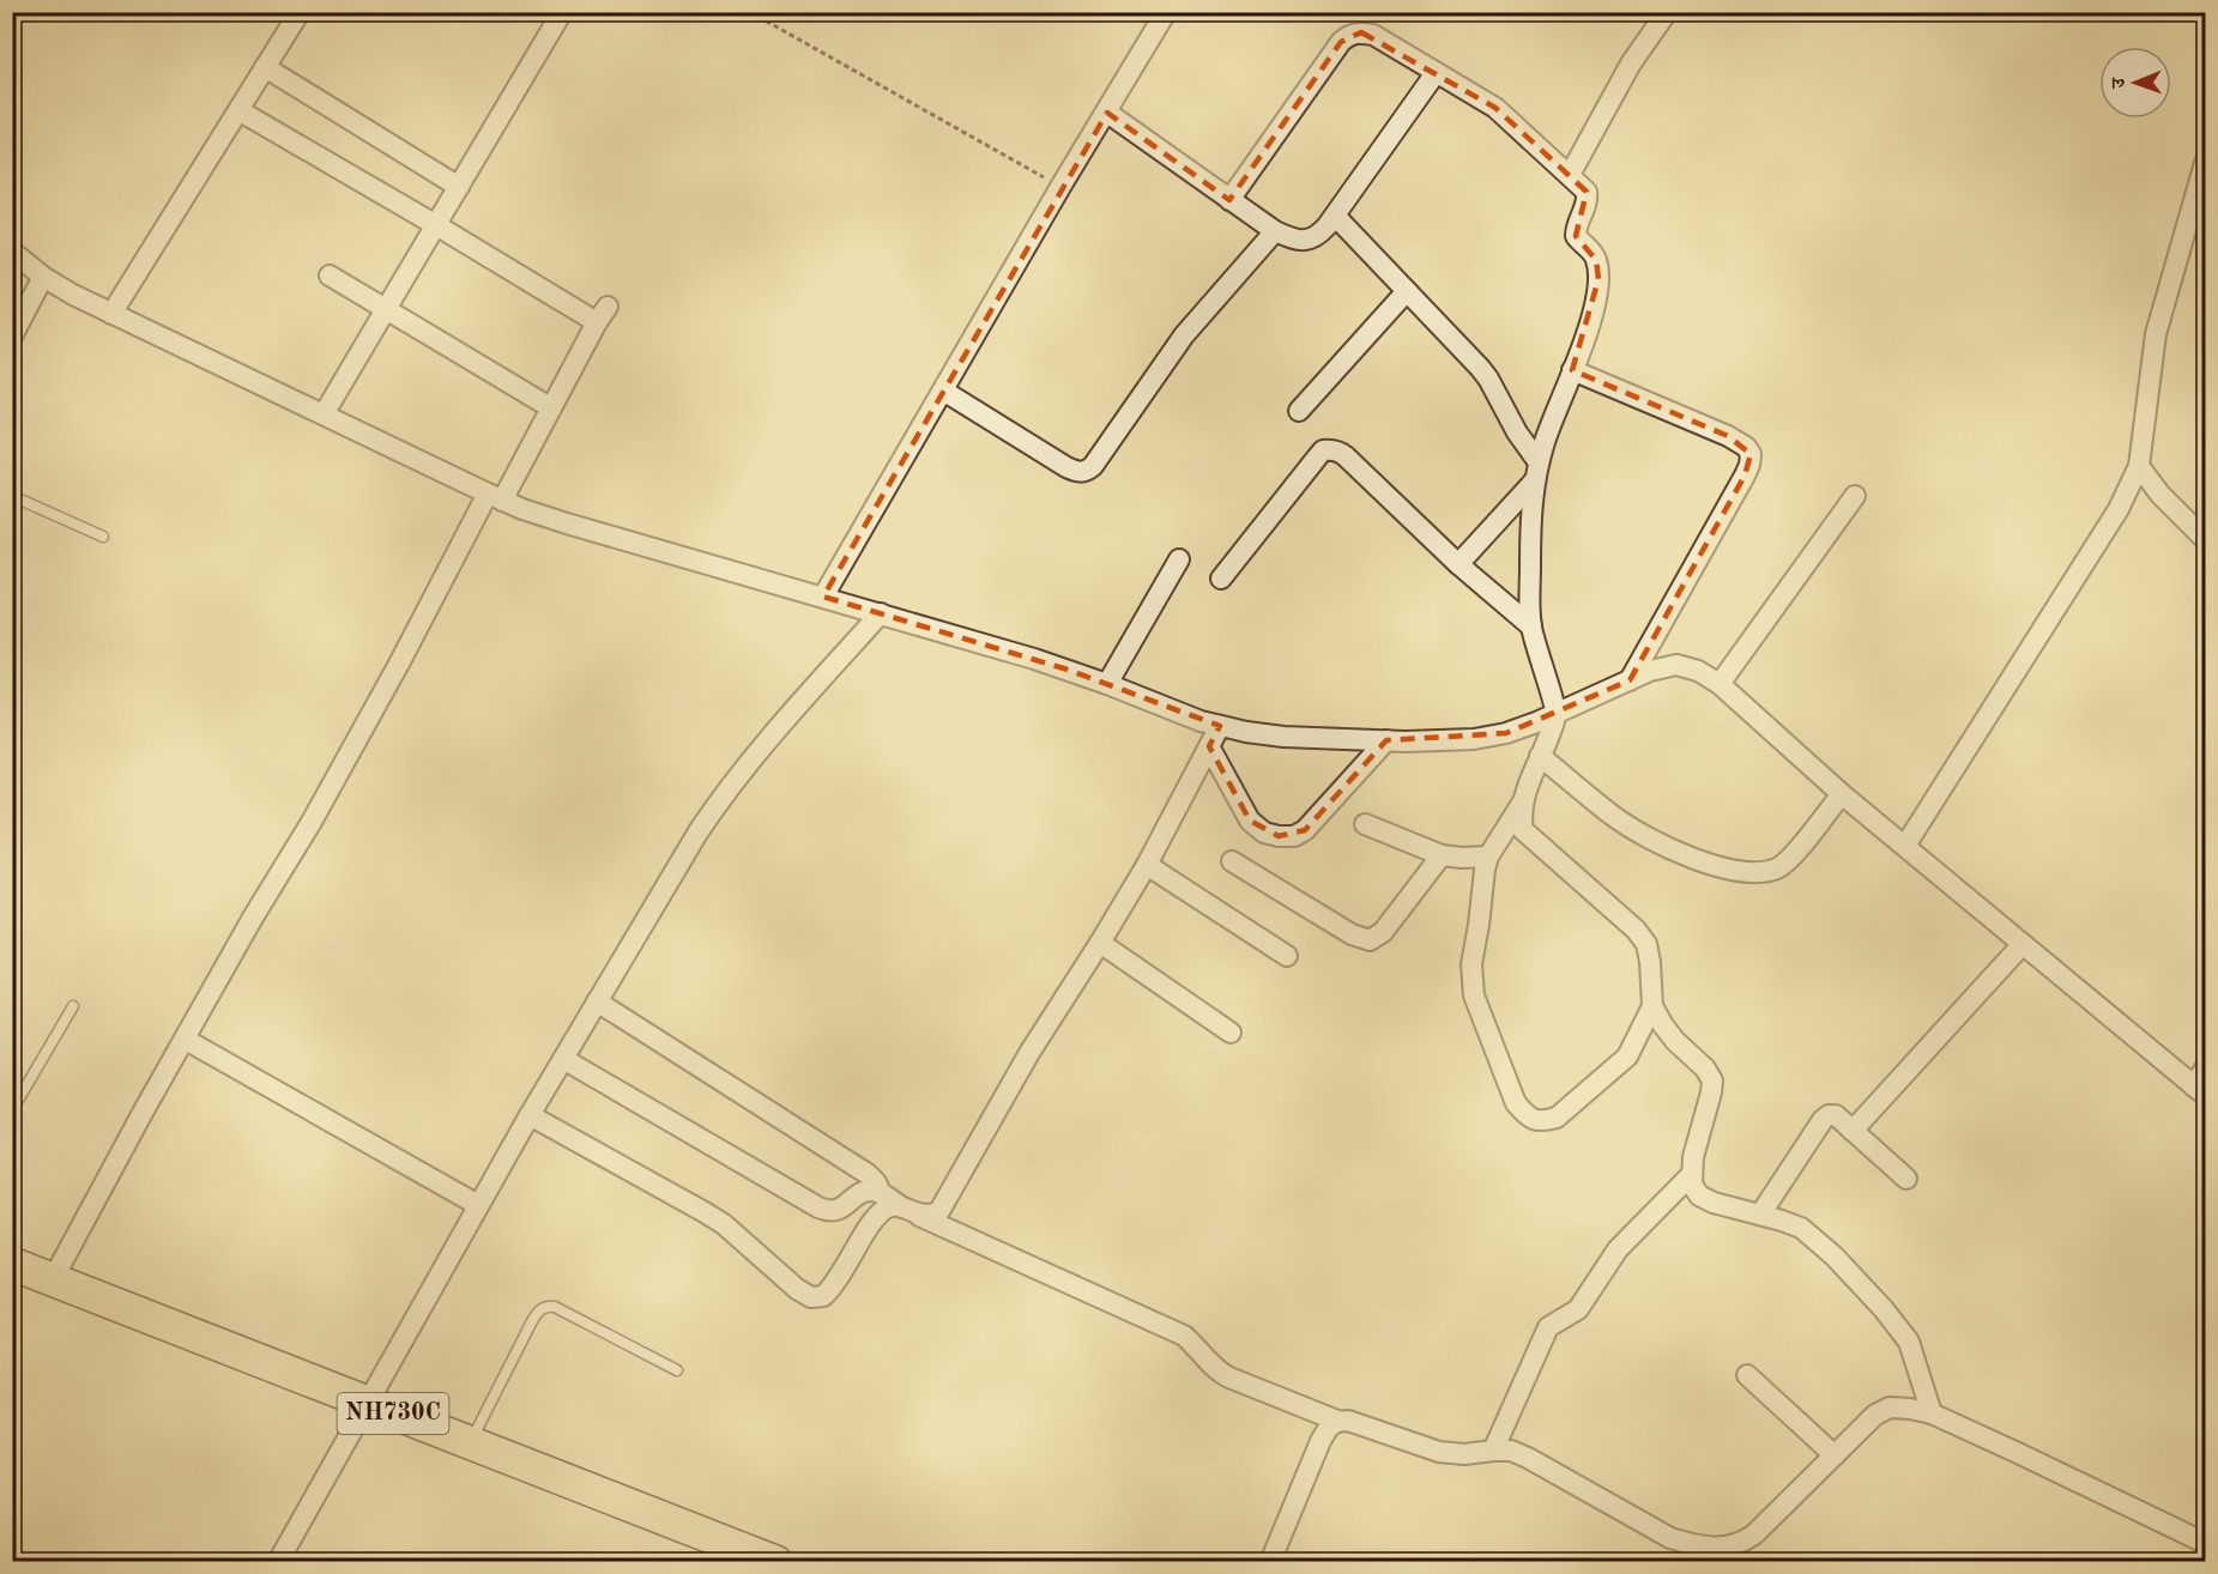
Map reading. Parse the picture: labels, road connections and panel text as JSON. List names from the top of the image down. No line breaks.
{"streets":{"highway":["NH730C"]},"north":"left"}
